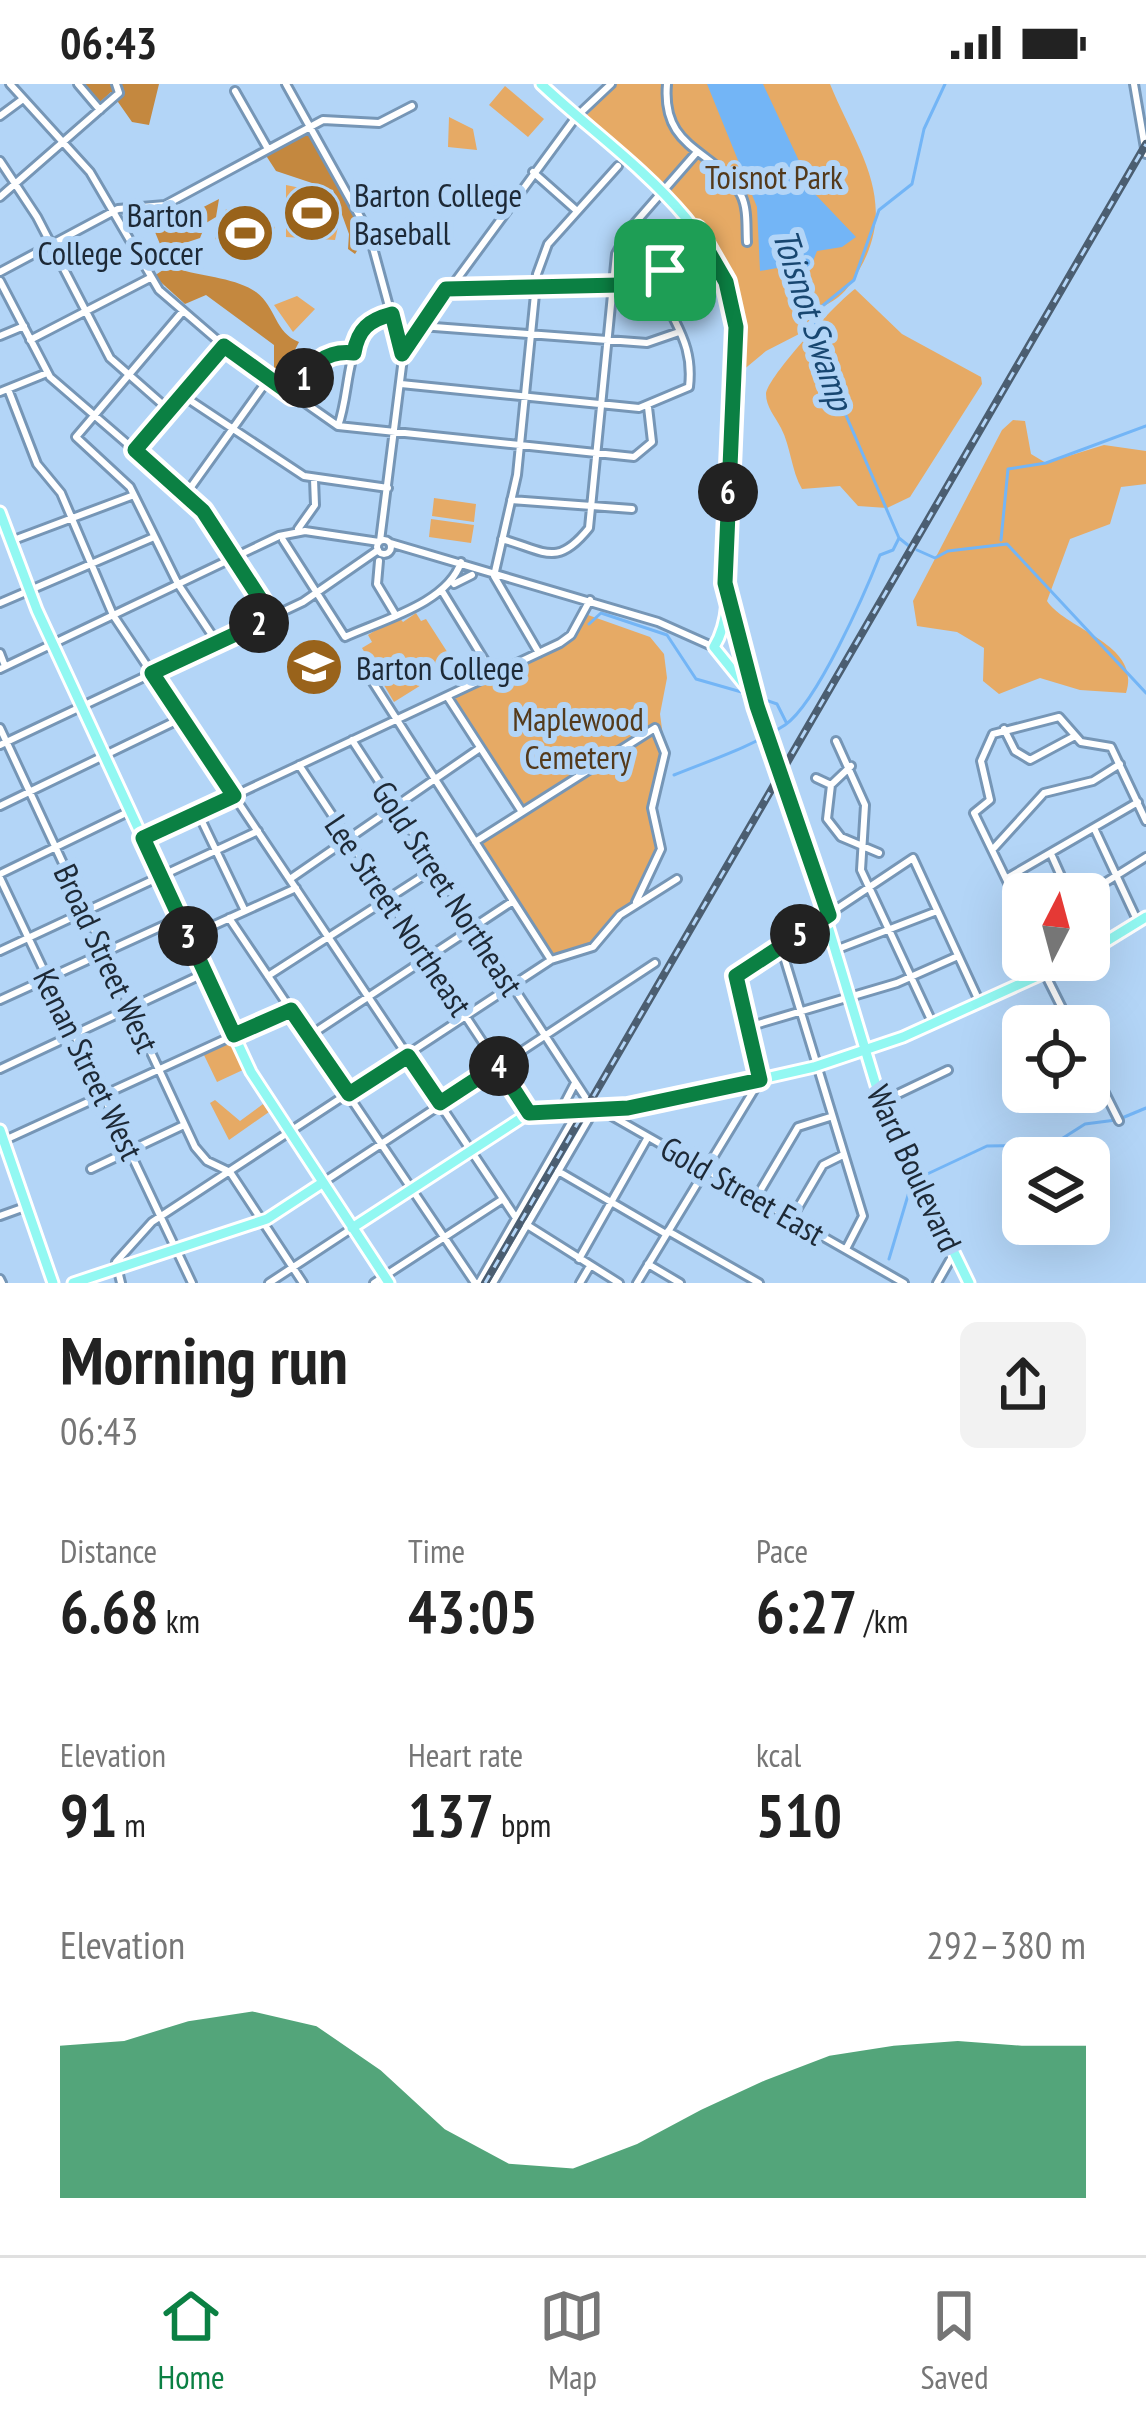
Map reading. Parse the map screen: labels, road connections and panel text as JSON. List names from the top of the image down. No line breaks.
{"streets":{"main road":["Ward Boulevard"],"street":["Gold Street Northeast","Lee Street Northeast","Broad Street West","Kenan Street West","Gold Street East"]},"crossings":[["Gold Street Northeast","Gold Street East"]],"water":["Toisnot Swamp"],"parks":["Toisnot Park","Maplewood Cemetery"],"places":{"sports":["Barton College Baseball","Barton College Soccer"],"school or university":["Barton College"]},"north":"top","page":{"status":"06:43","pins":["1","6","2","5","3","4"],"heading":["Morning run","06:43"],"stats":[["Distance","6.68 km"],["Time","43:05"],["Pace","6:27 /km"],["Elevation","91 m"],["Heart rate","137 bpm"],["kcal","510"]],"chart":["Elevation","292–380 m"],"tabs":["Home","Map","Saved"]}}
